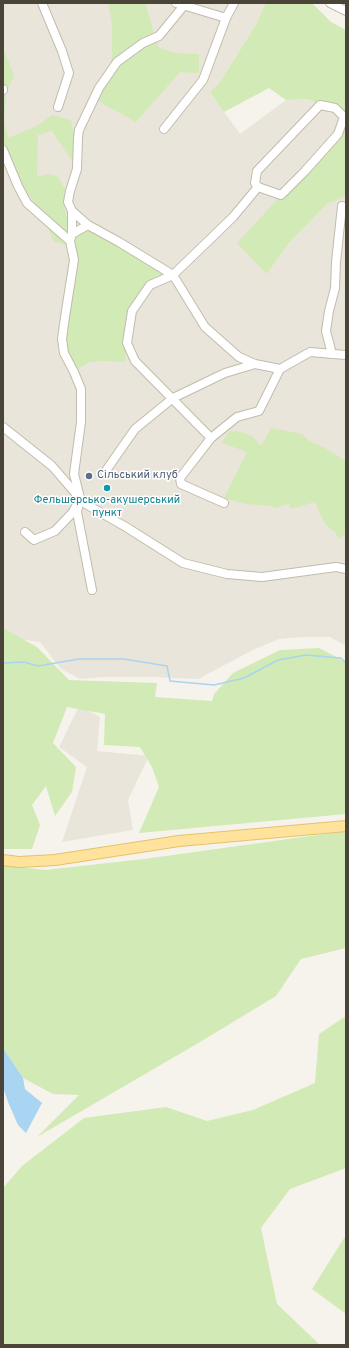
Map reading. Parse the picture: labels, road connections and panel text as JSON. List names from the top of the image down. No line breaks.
{"places":["Сільський клуб","Фельшерсько-акушерський пункт"]}
